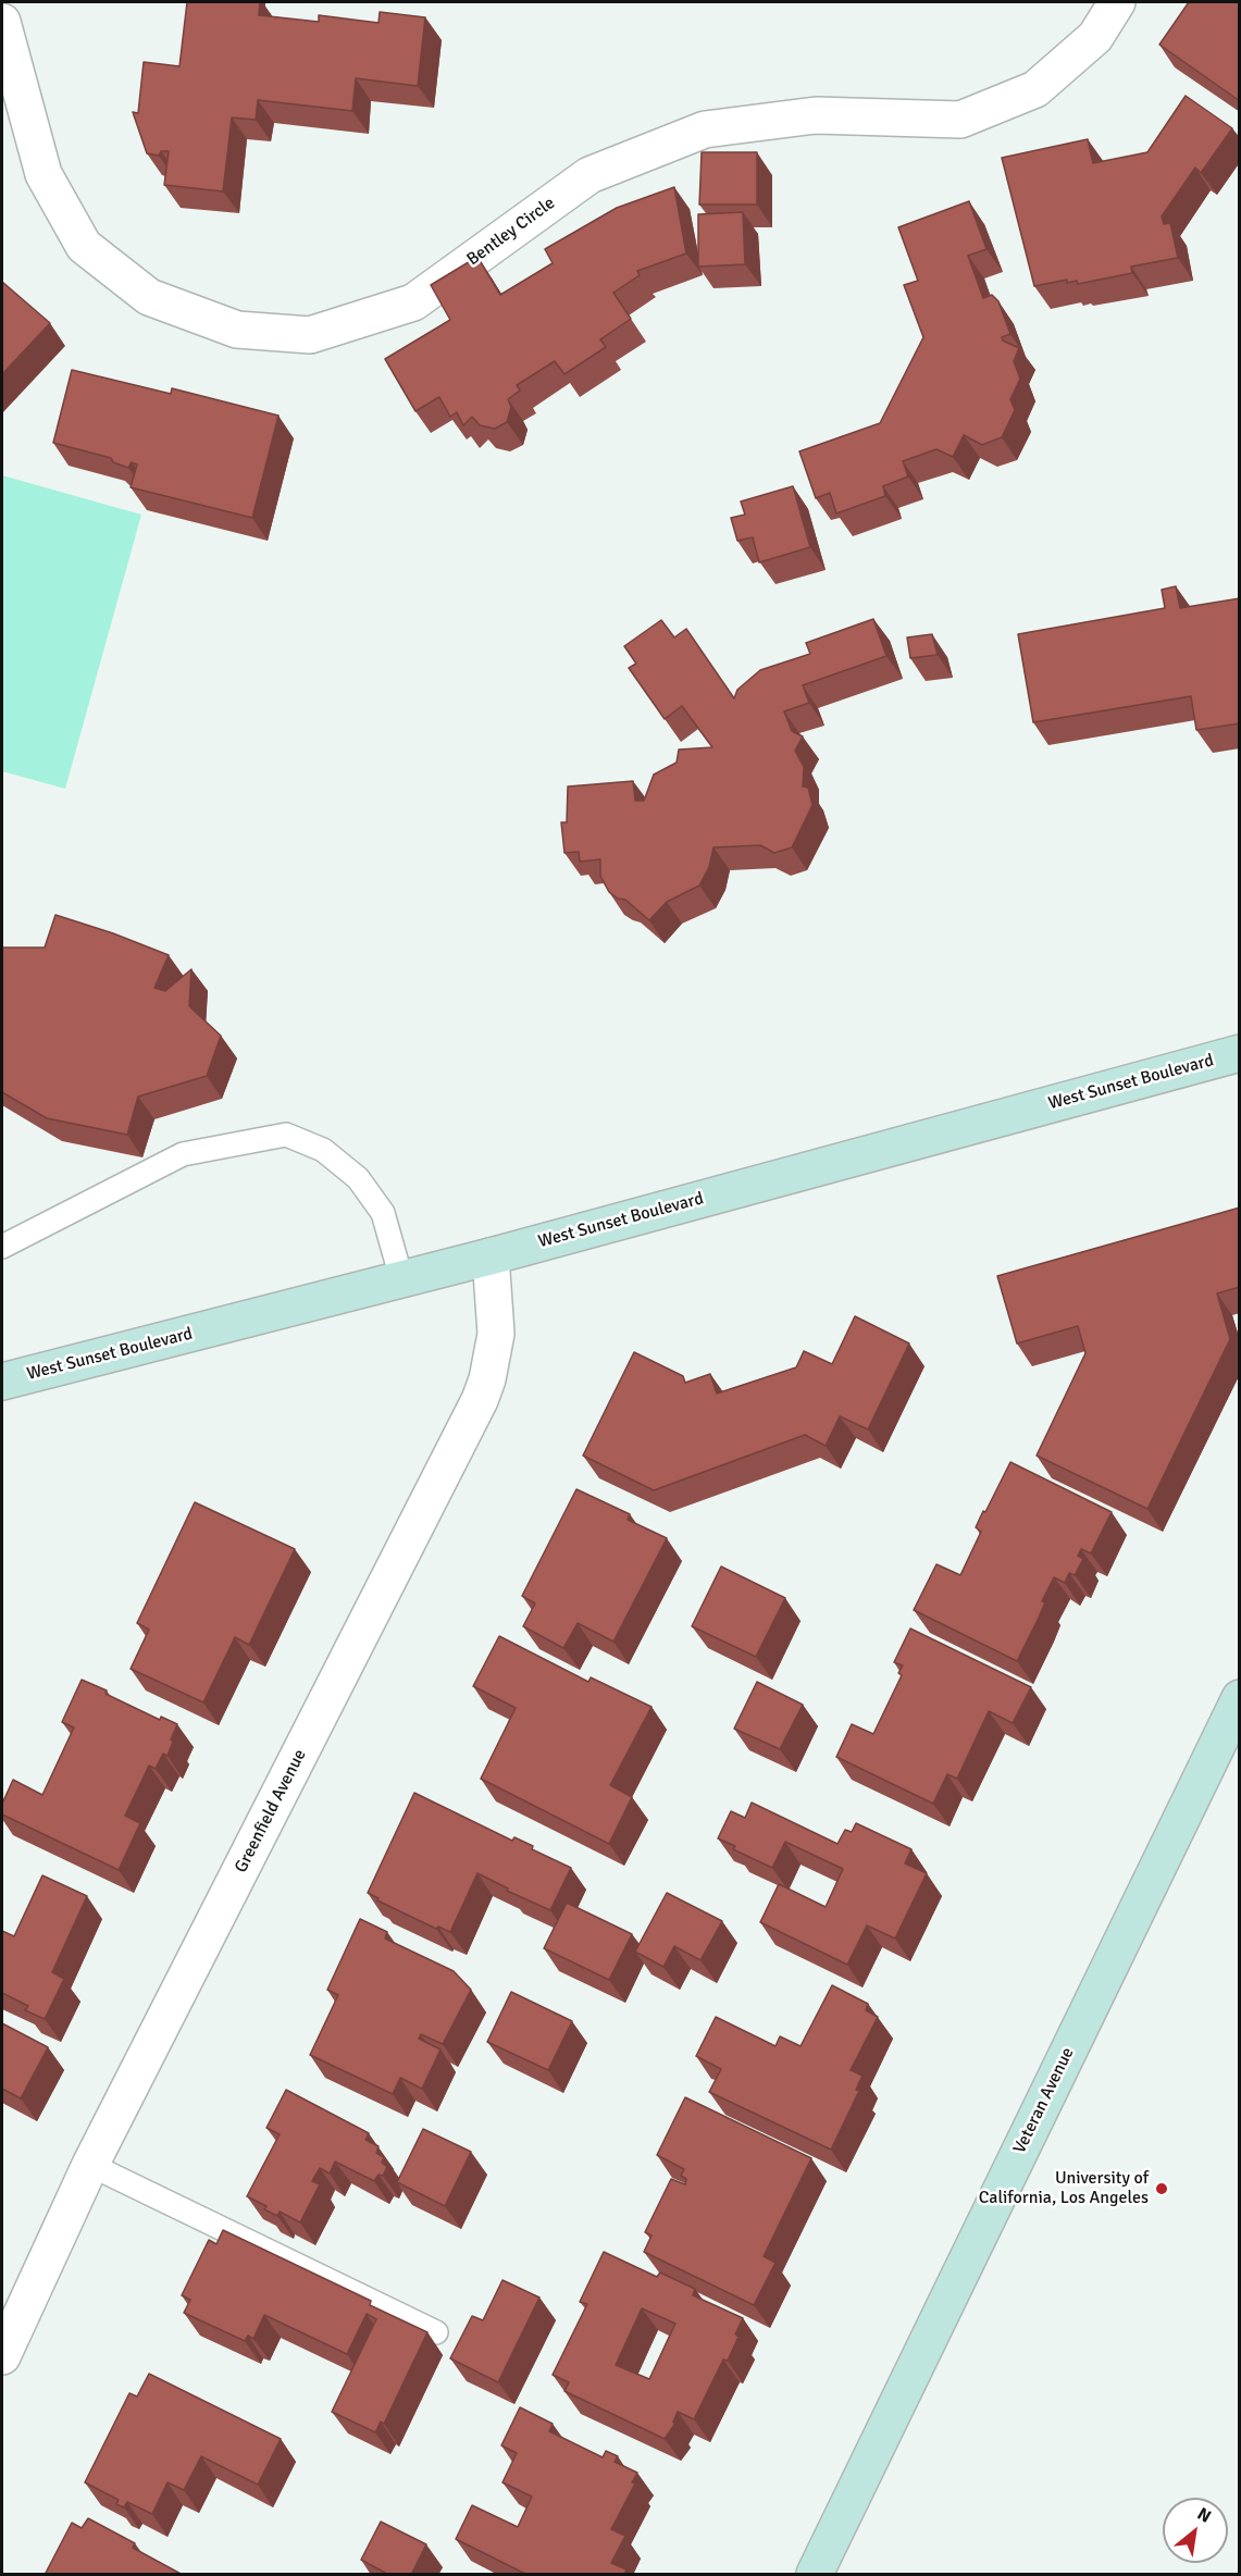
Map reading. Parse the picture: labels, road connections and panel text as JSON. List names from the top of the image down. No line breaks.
{"streets":{"main road":["West Sunset Boulevard","Veteran Avenue"],"street":["Bentley Circle","Greenfield Avenue"]},"crossings":[["West Sunset Boulevard","Greenfield Avenue"]],"places":["University of California, Los Angeles"],"north":"top right"}
